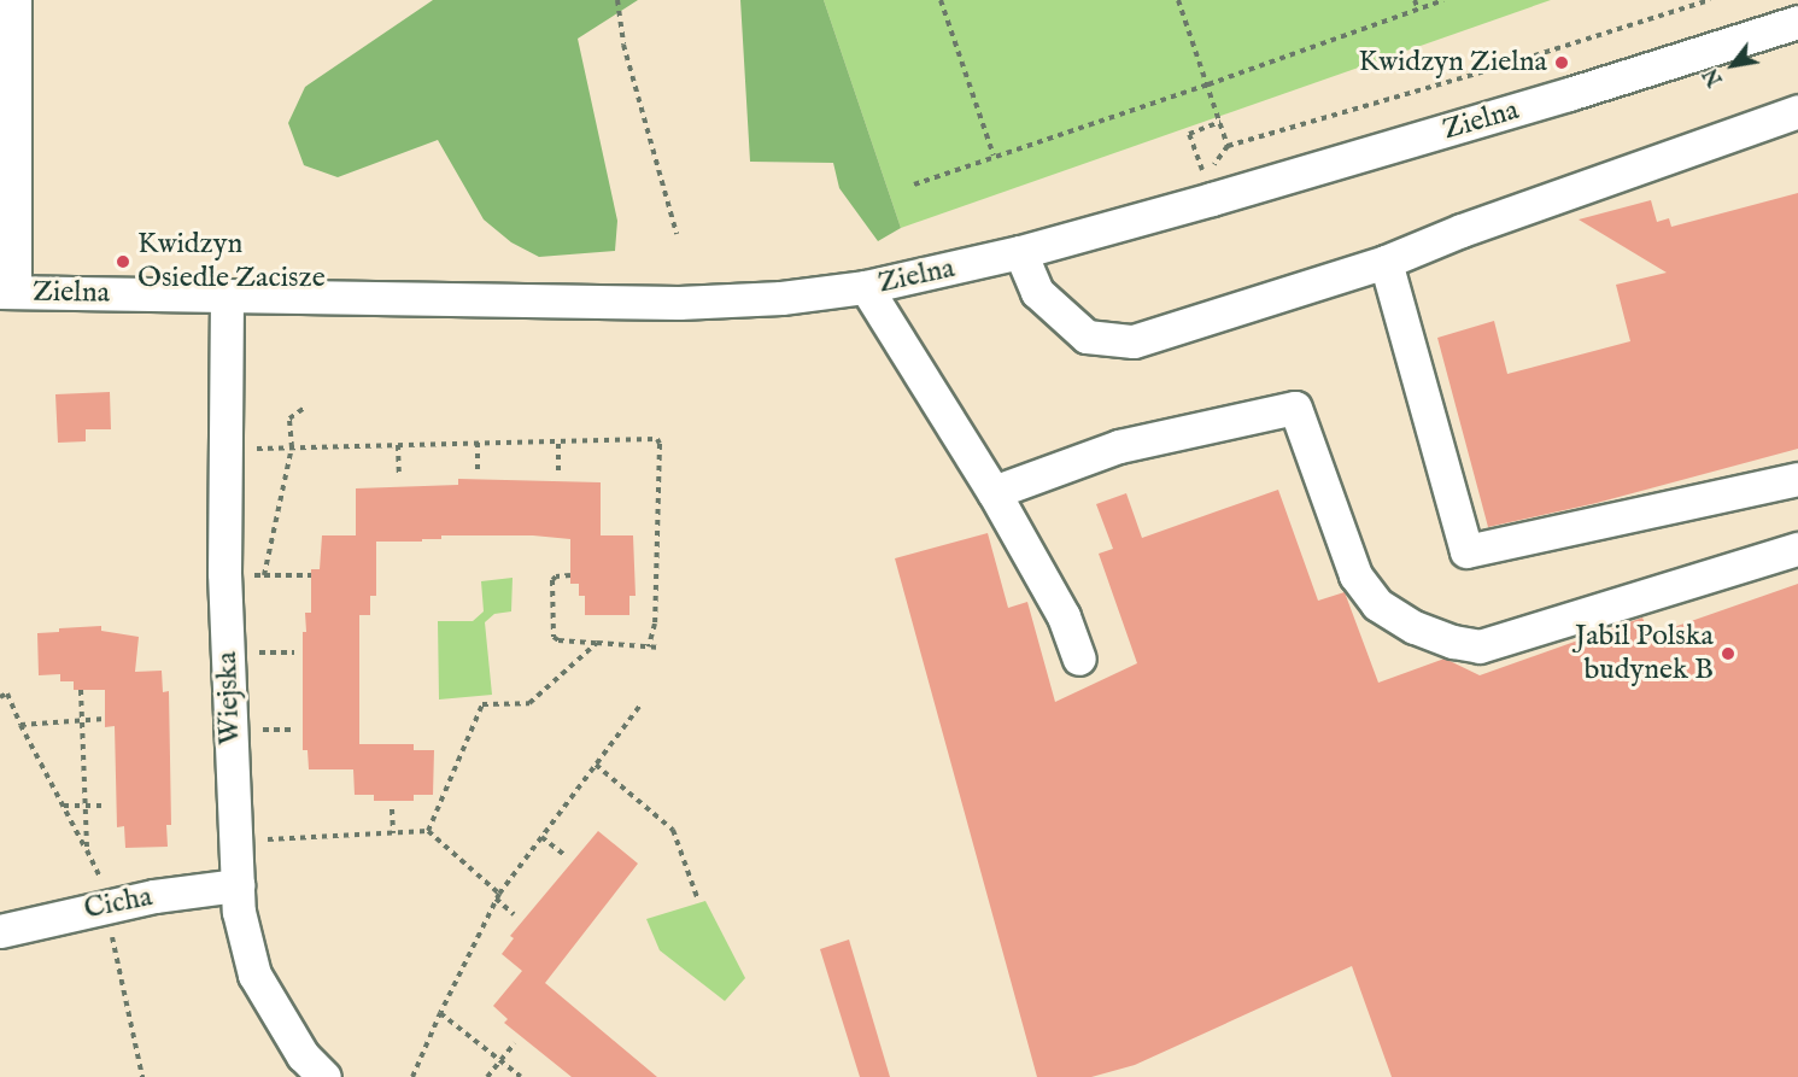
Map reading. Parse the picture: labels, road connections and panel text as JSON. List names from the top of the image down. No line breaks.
{"streets":{"street":["Zielna","Wiejska","Cicha"]},"crossings":[["Zielna","Wiejska"],["Wiejska","Cicha"]],"places":["Kwidzyn Zielna","Kwidzyn Osiedle Zacisze","Jabil Polska budynek B"],"north":"bottom left"}
